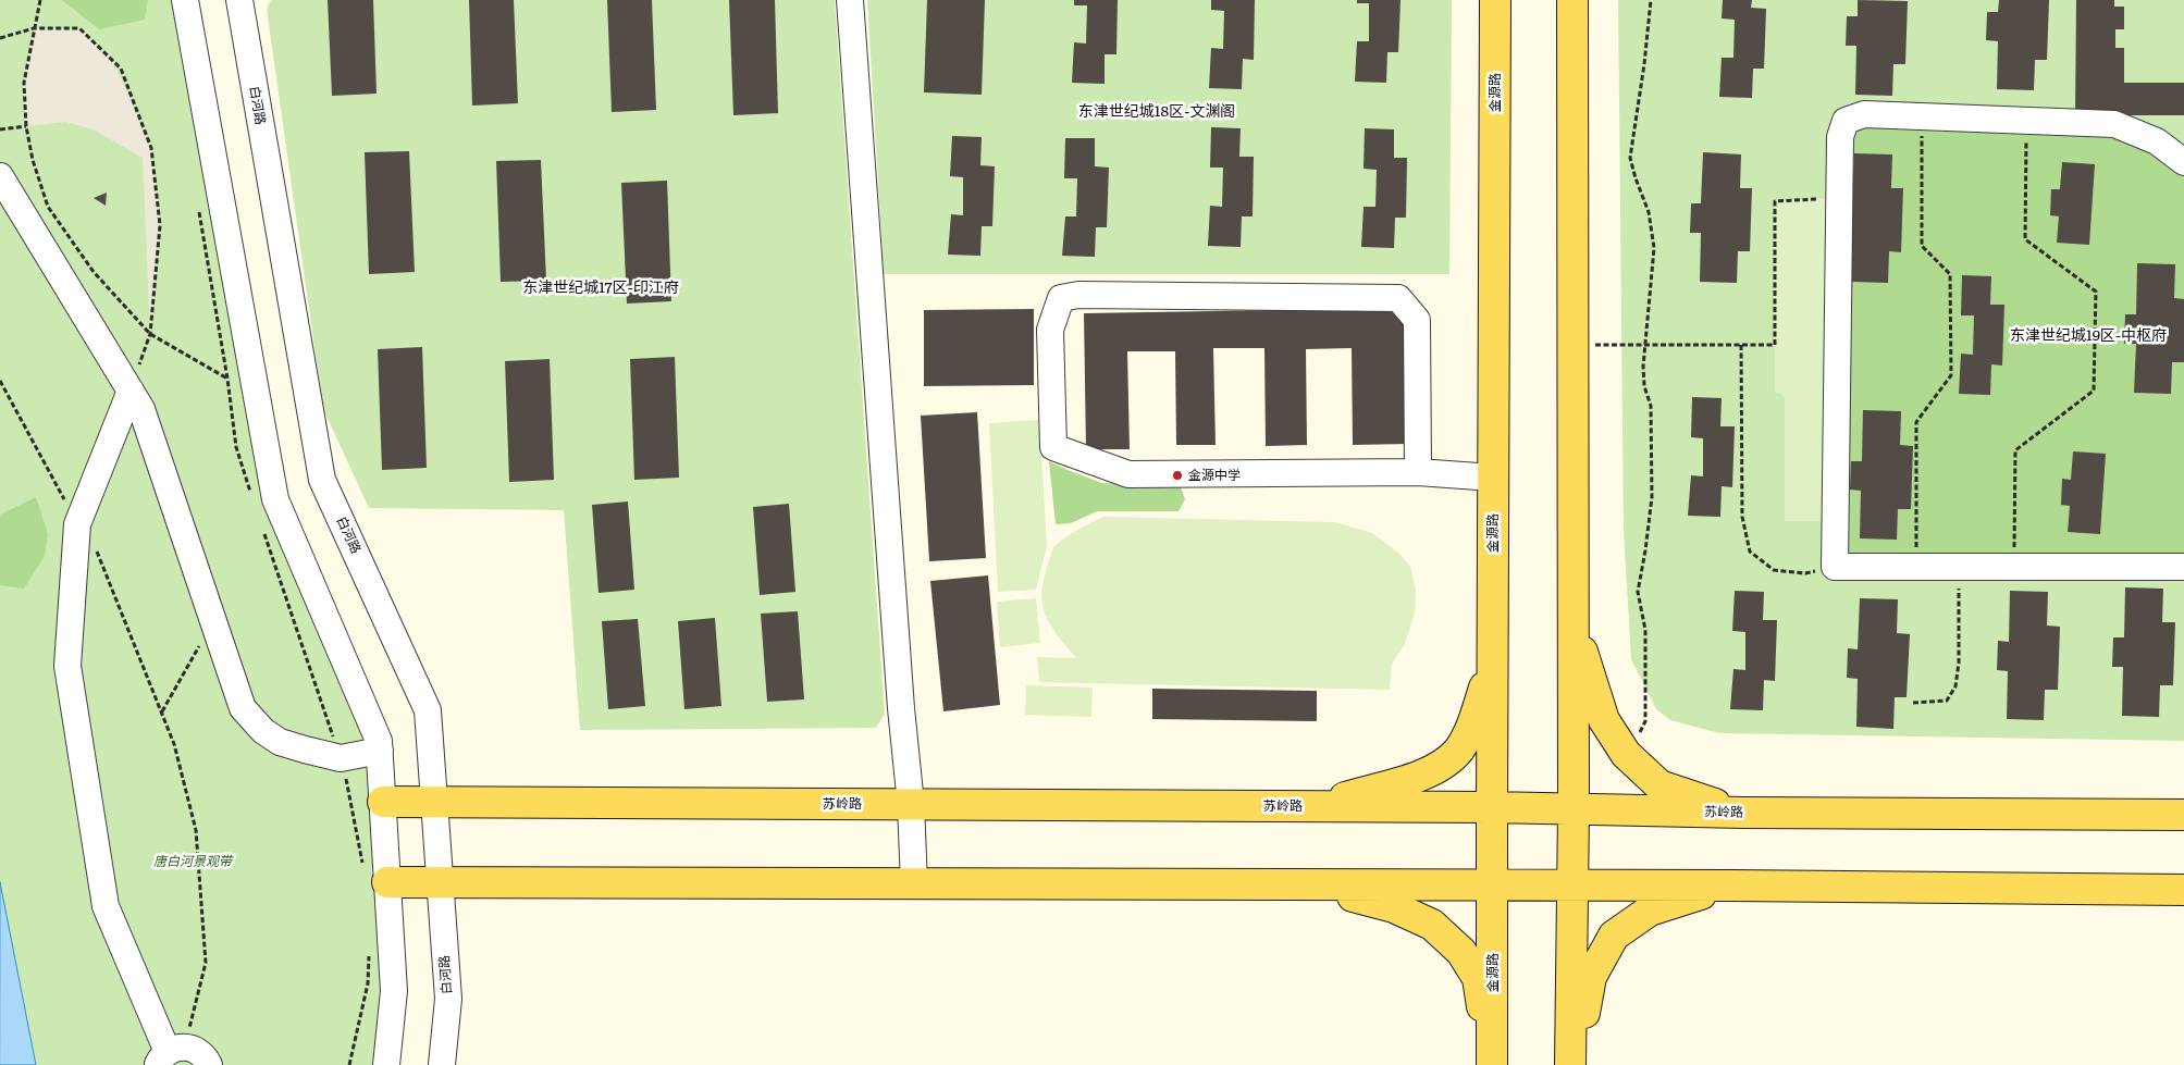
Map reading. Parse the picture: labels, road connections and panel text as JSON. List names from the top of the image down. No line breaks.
{"streets":{"main road":["金源路","苏岭路"],"street":["白河路"]},"crossings":[["金源路","苏岭路"],["白河路","苏岭路"]],"districts":["东津世纪城18区-文渊阁","东津世纪城17区-印江府","东津世纪城19区-中枢府"],"parks":["唐白河景观带"],"places":["金源中学"]}
